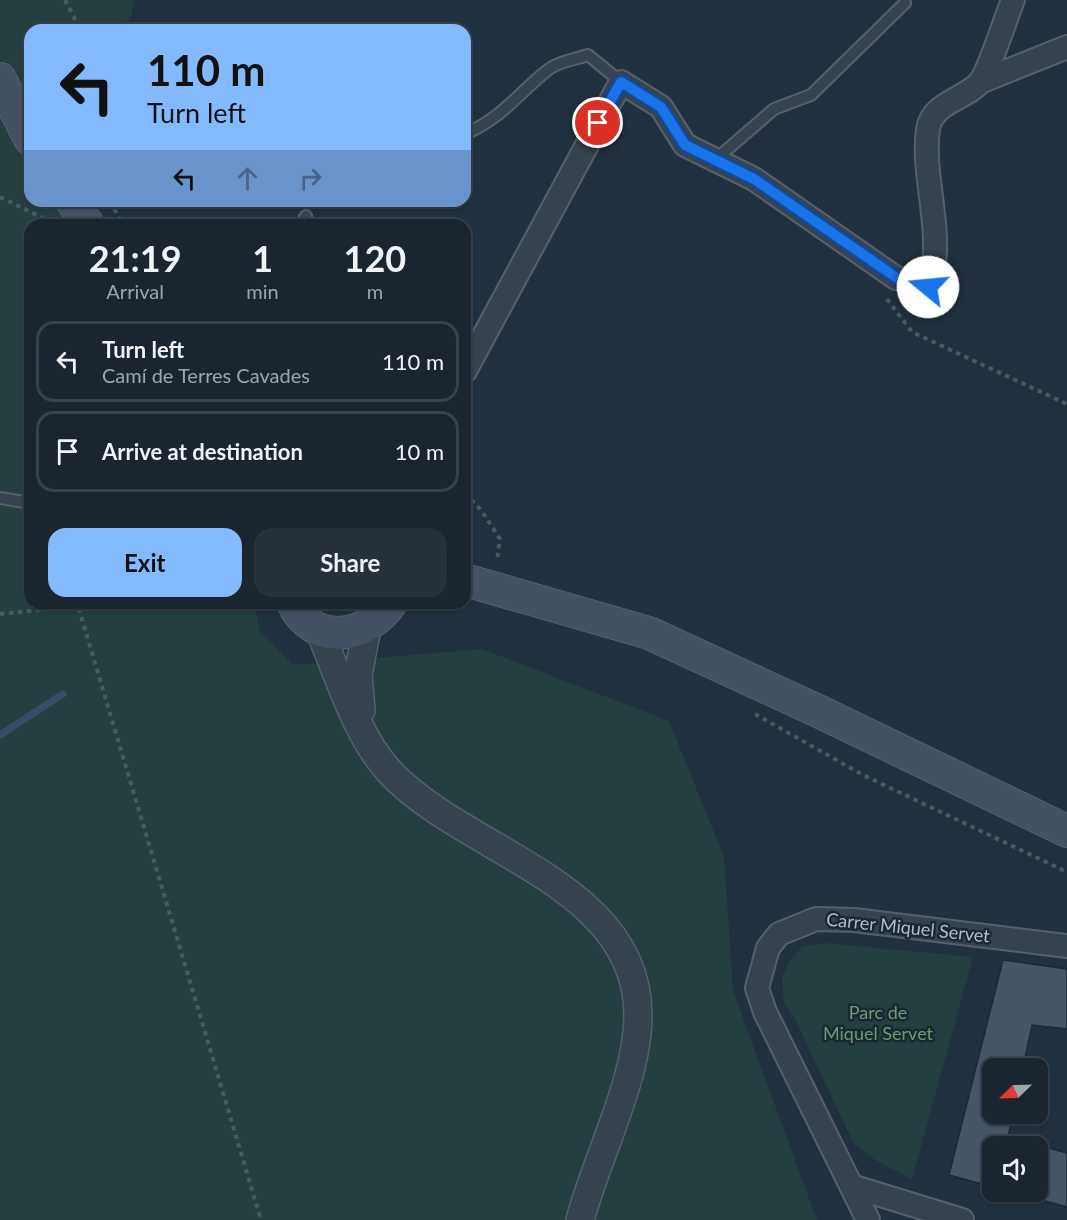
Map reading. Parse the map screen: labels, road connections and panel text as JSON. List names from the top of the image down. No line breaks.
{"streets":{"street":["Carrer Miquel Servet"]},"parks":["Parc de Miquel Servet"],"north":"bottom left","page":{"turn":["110 m","Turn left"],"eta":["21:19","Arrival","1","min","120","m"],"list":[{"name":"Turn left","note":"Camí de Terres Cavades","value":"110 m"},{"name":"Arrive at destination","value":"10 m"}],"buttons":["Exit","Share"]}}
